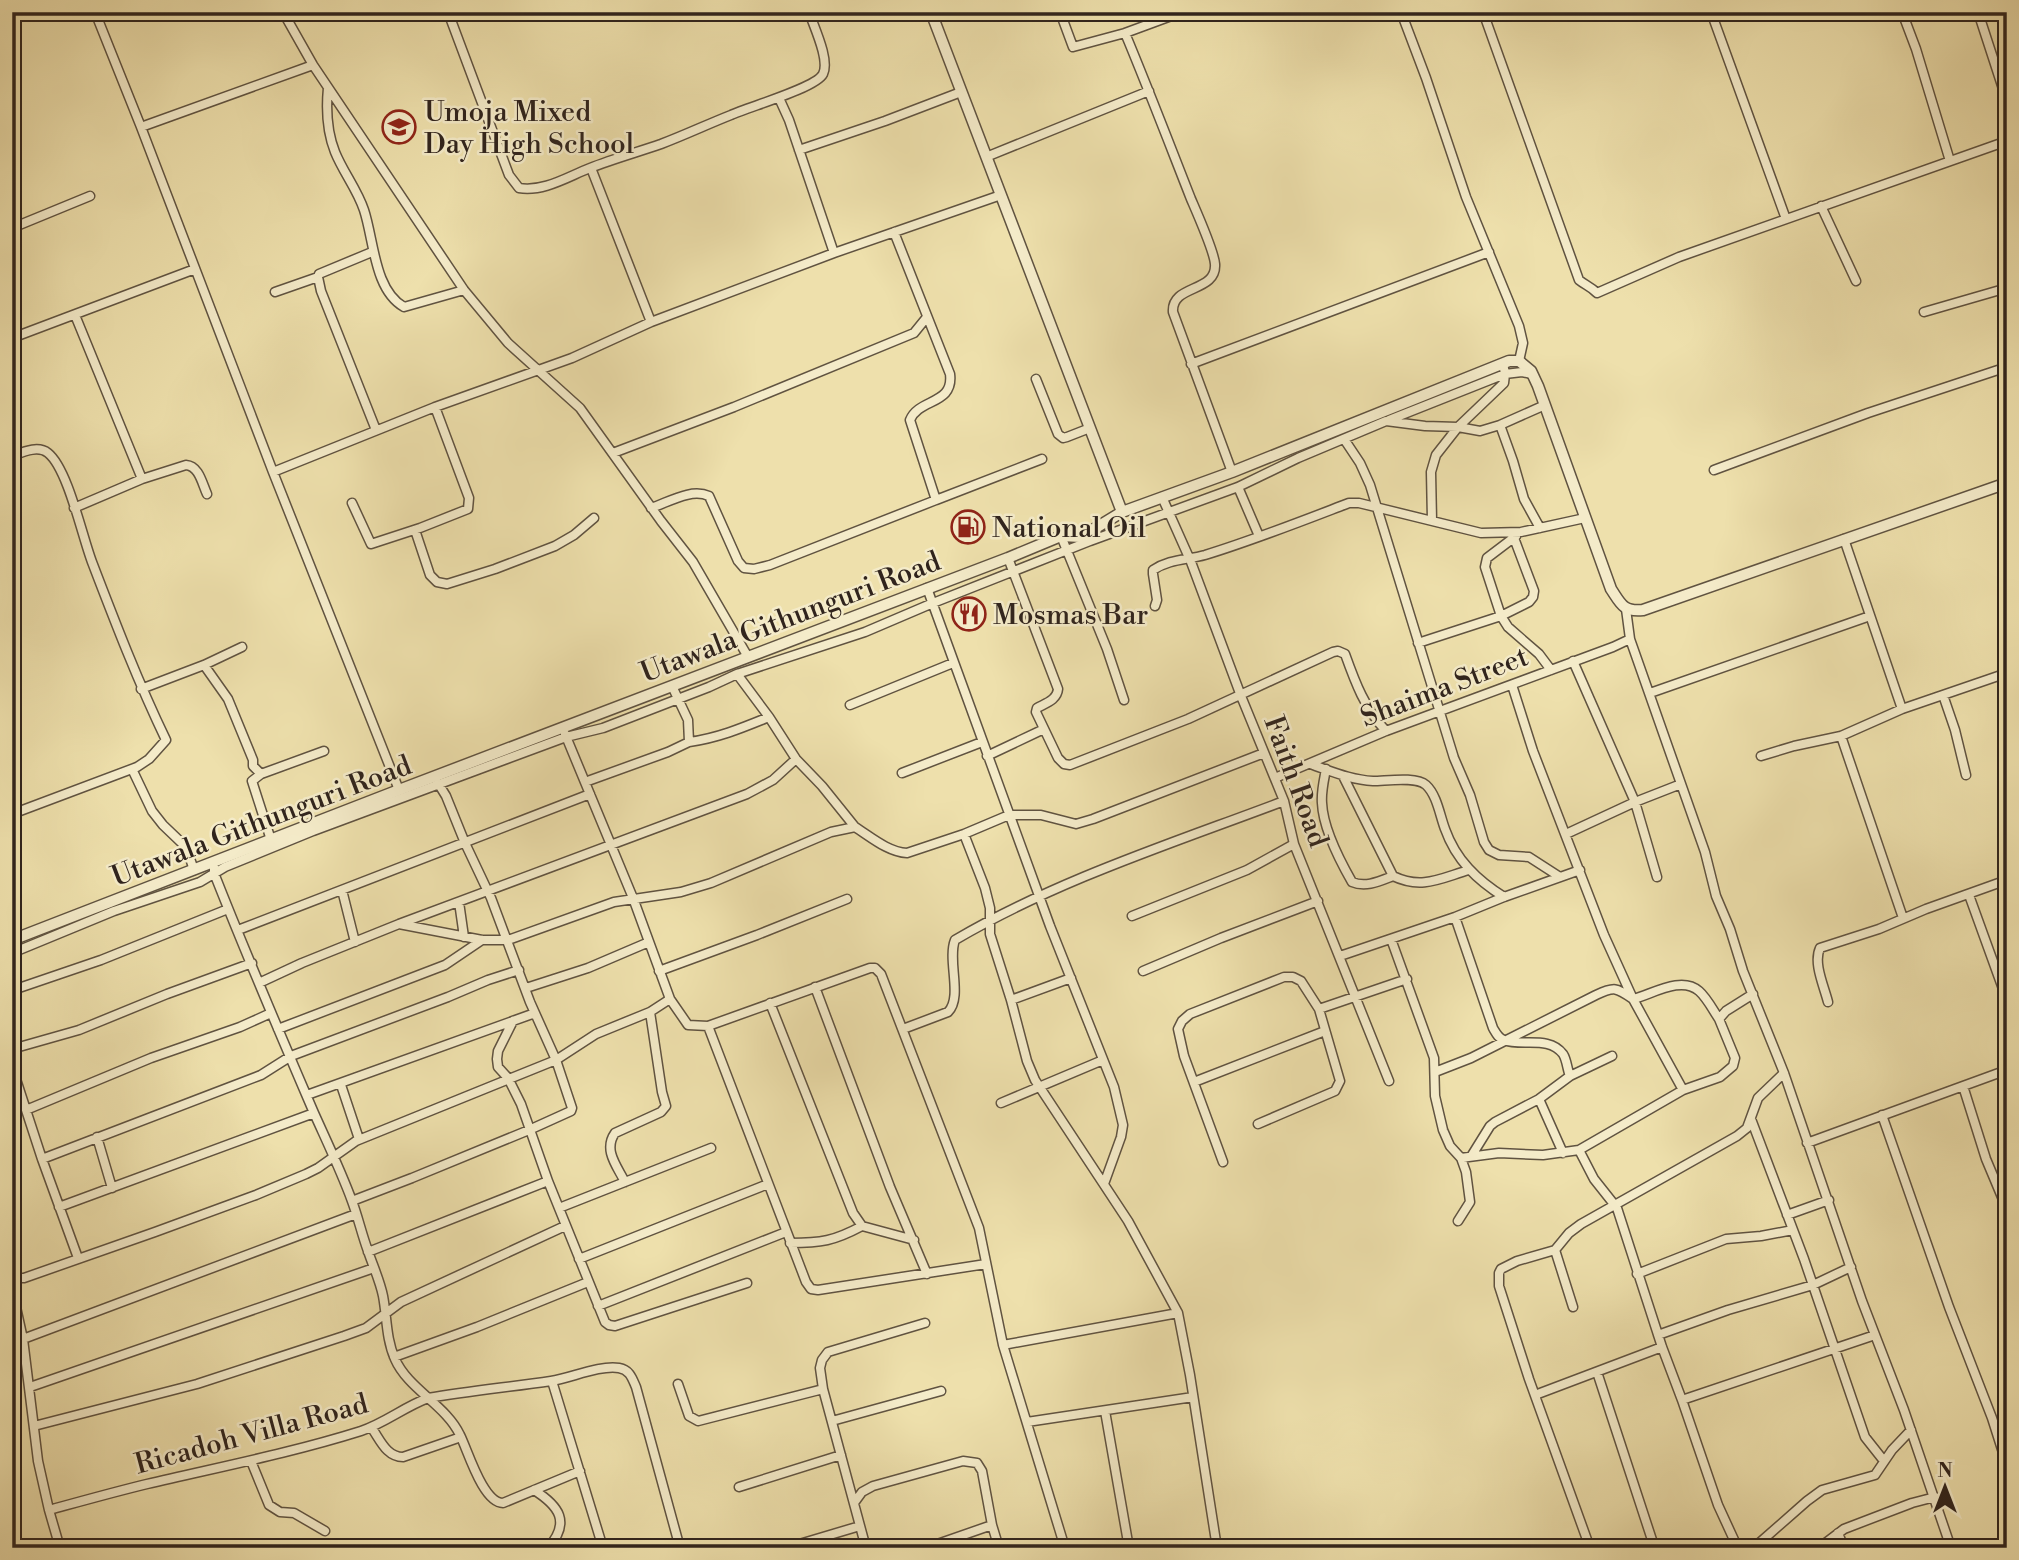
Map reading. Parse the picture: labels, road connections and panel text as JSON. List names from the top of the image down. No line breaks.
{"streets":{"street":["Utawala Githunguri Road","Shaima Street","Faith Road","Ricadoh Villa Road"]},"crossings":[["Utawala Githunguri Road","Faith Road"],["Shaima Street","Faith Road"]],"places":{"school or university":["Umoja Mixed Day High School"],"fuel station":["National Oil"],"restaurant":["Mosmas Bar"]},"north":"top"}
